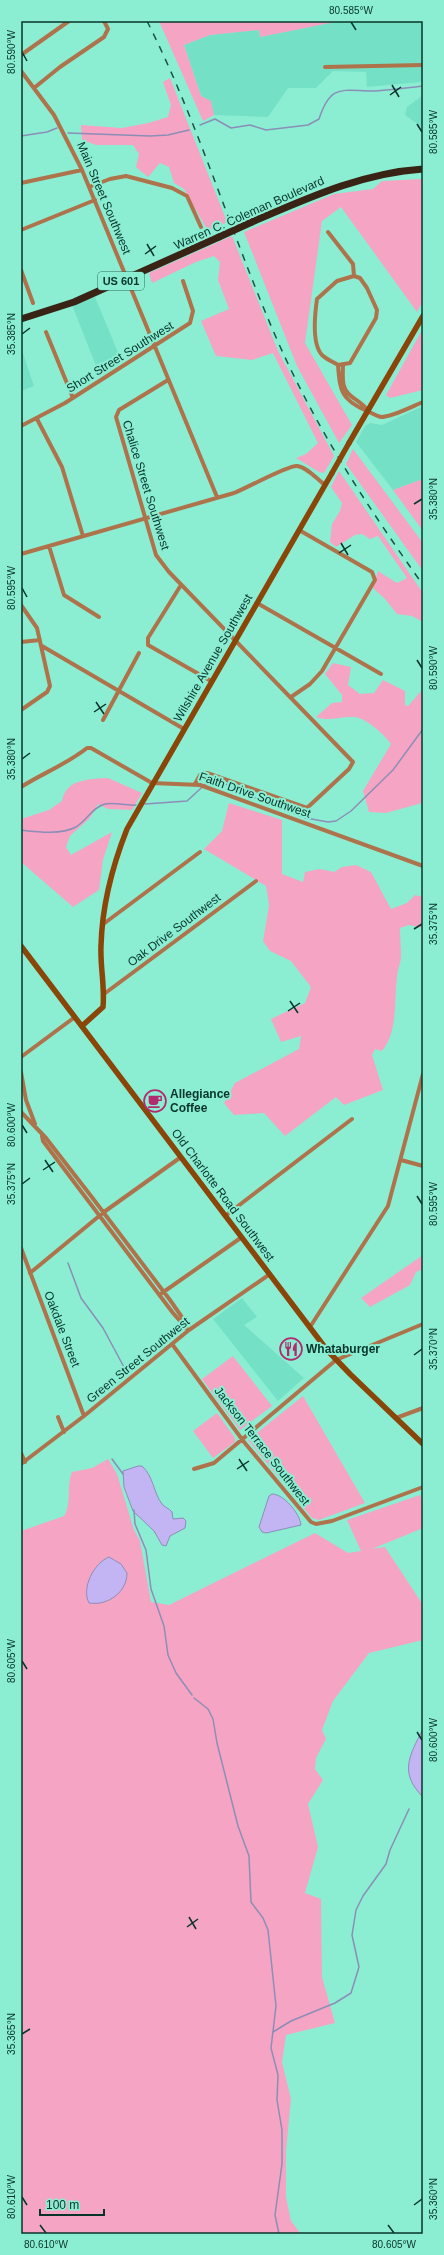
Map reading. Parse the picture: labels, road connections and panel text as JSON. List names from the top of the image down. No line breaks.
{"streets":{"highway":["Warren C. Coleman Boulevard","US 601"],"street":["Main Street Southwest","Short Street Southwest","Chalice Street Southwest","Wilshire Avenue Southwest","Faith Drive Southwest","Oak Drive Southwest","Old Charlotte Road Southwest","Oakdale Street","Green Street Southwest","Jackson Terrace Southwest"]},"crossings":[["Main Street Southwest","Warren C. Coleman Boulevard"],["Main Street Southwest","Short Street Southwest"],["Main Street Southwest","Chalice Street Southwest"],["Chalice Street Southwest","Wilshire Avenue Southwest"],["Chalice Street Southwest","Faith Drive Southwest"],["Wilshire Avenue Southwest","Faith Drive Southwest"],["Wilshire Avenue Southwest","Oak Drive Southwest"],["Wilshire Avenue Southwest","Old Charlotte Road Southwest"],["Old Charlotte Road Southwest","Green Street Southwest"],["Oakdale Street","Green Street Southwest"],["Green Street Southwest","Jackson Terrace Southwest"]],"places":{"cafe":["Allegiance Coffee"],"restaurant":["Whataburger"]},"scale_bar":"100 m","coordinates":["80.585°W","80.590°W","35.385°N","35.380°N","80.595°W","35.375°N","80.600°W","35.370°N","80.605°W","35.365°N","80.610°W","35.360°N"]}
